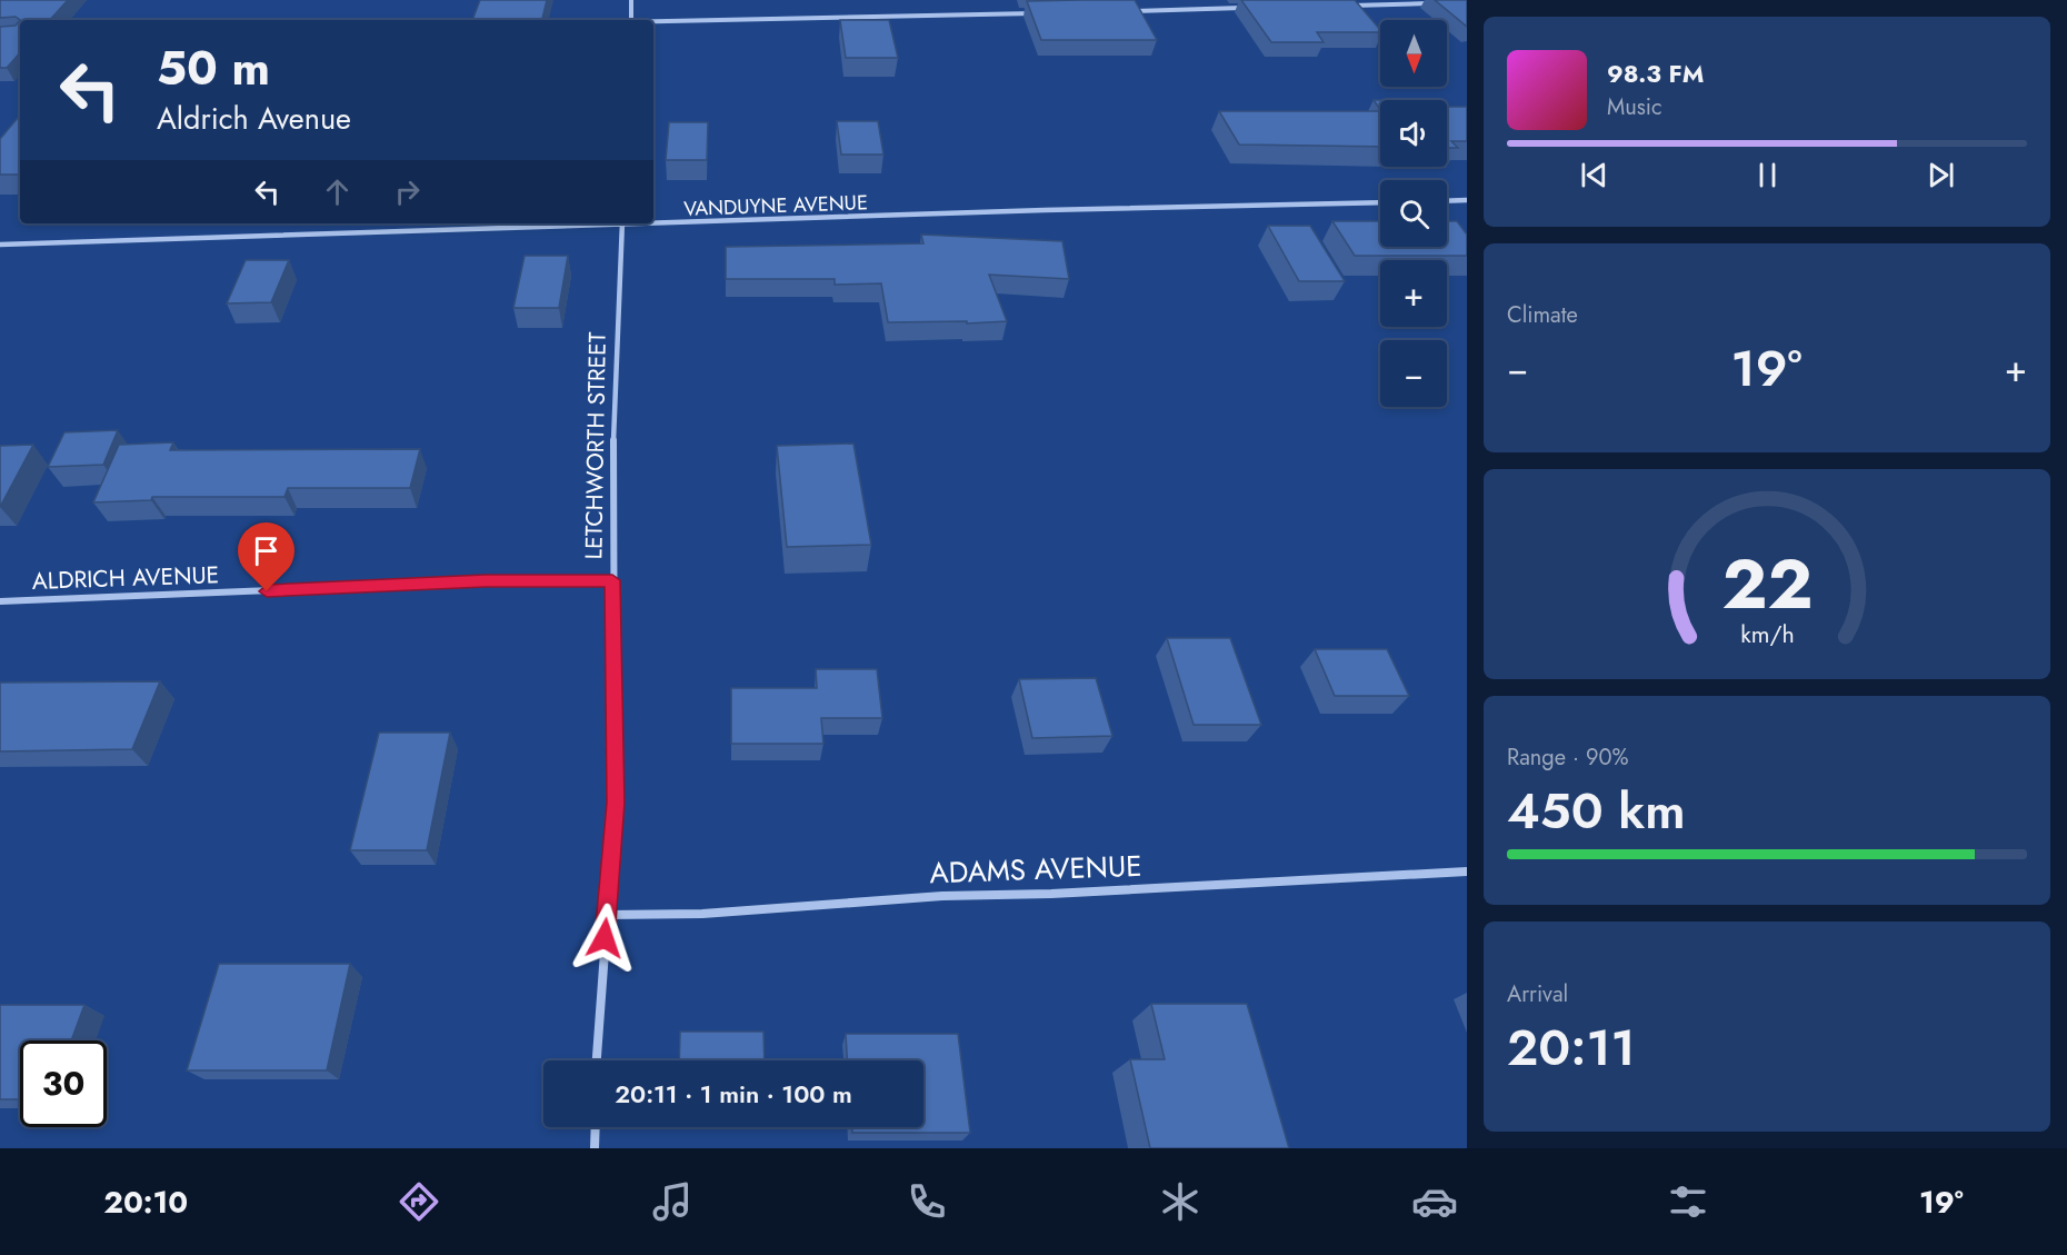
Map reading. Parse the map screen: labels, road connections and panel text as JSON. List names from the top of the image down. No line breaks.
{"streets":{"street":["VANDUYNE AVENUE","LETCHWORTH STREET","ALDRICH AVENUE","ADAMS AVENUE"]},"crossings":[["LETCHWORTH STREET","ALDRICH AVENUE"],["LETCHWORTH STREET","ADAMS AVENUE"]],"north":"bottom","page":{"map_buttons":["+","−"],"turn":["50 m","Aldrich Avenue"],"song":["98.3 FM","Music"],"tile":["Climate",["Range · 90%","450 km"],["Arrival","20:11"]],"heat":["−","19°","+"],"limit":"30","trip":"20:11 · 1 min · 100 m","tabs":["20:10","19°"],"gauge":["22","km/h"]}}
